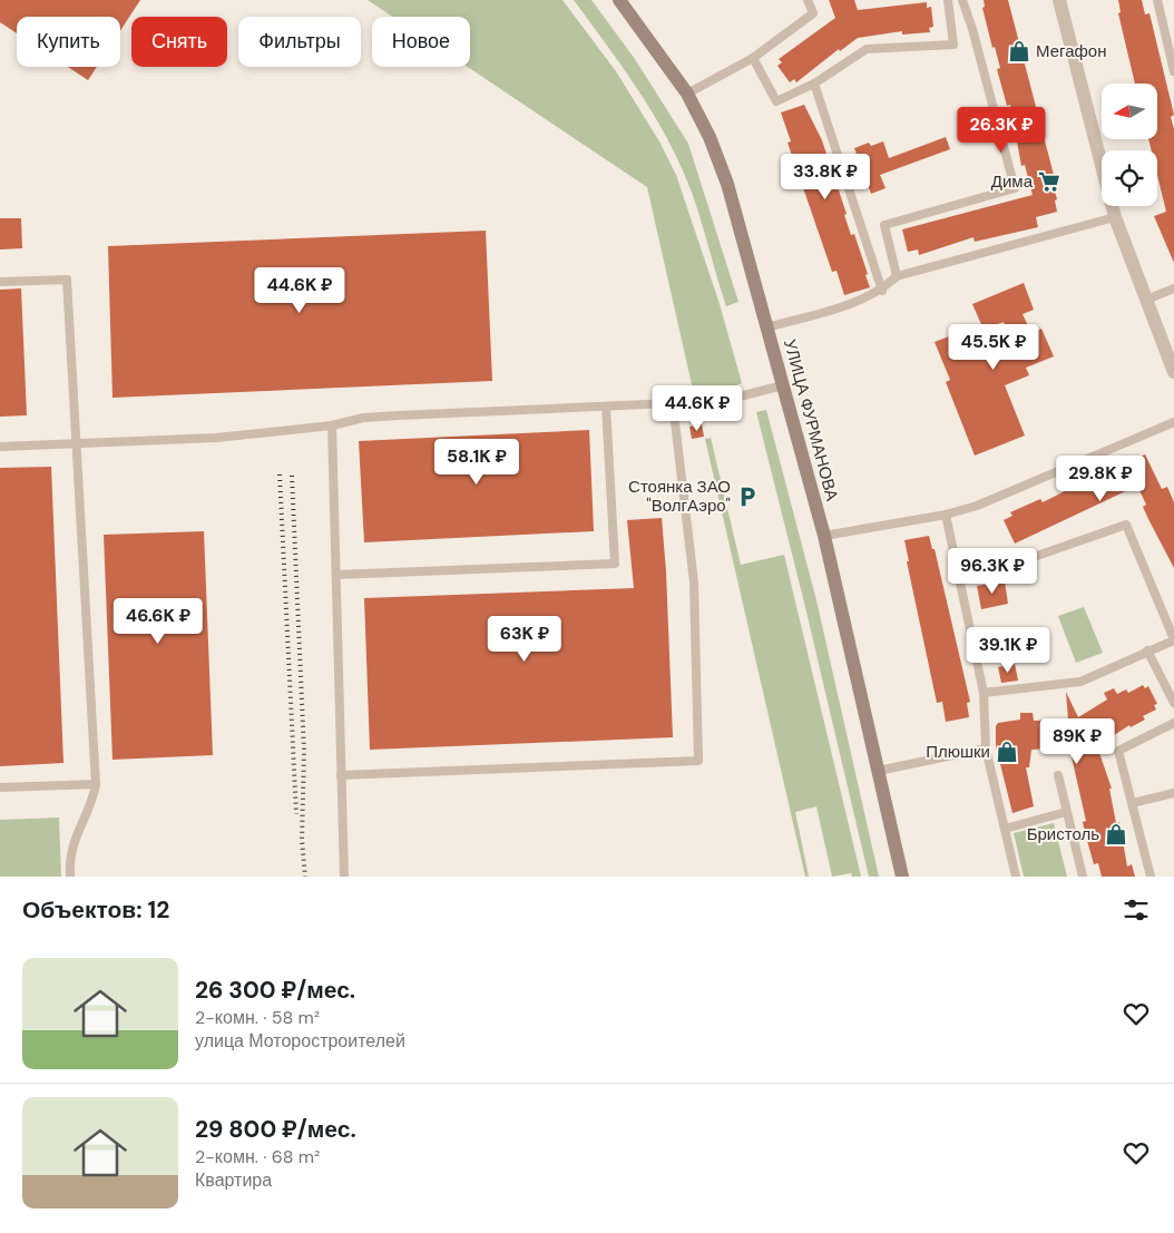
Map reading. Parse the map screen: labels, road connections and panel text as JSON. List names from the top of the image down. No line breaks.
{"streets":{"main road":["УЛИЦА ФУРМАНОВА"]},"places":{"shop":["Мегафон","Плюшки","Бристоль"],"supermarket":["Дима"],"parking":["Стоянка ЗАО \"ВолгАэро\""]},"north":"left","page":{"chip":["Купить","Снять","Фильтры","Новое"],"price":["26.3K ₽","33.8K ₽","44.6K ₽","45.5K ₽","44.6K ₽","58.1K ₽","29.8K ₽","96.3K ₽","46.6K ₽","63K ₽","39.1K ₽","89K ₽"],"heading":"Объектов: 12","list":[{"name":"26 300 ₽/мес.","note":"2-комн. · 58 m² · улица Моторостроителей"},{"name":"29 800 ₽/мес.","note":"2-комн. · 68 m² · Квартира"}]}}
